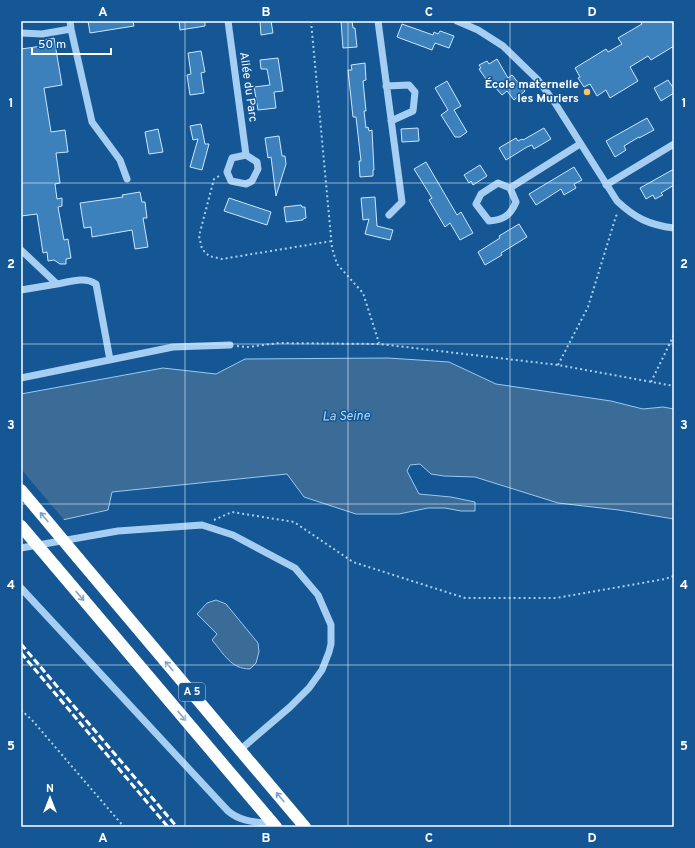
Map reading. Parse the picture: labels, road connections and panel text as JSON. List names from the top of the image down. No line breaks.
{"streets":{"highway":["A 5"],"street":["Allée du Parc"]},"water":["La Seine"],"places":["École maternelle les Muriers"],"scale_bar":"50 m","north":"top","grid":{"columns":["A","B","C","D"],"rows":["1","2","3","4","5"]}}
